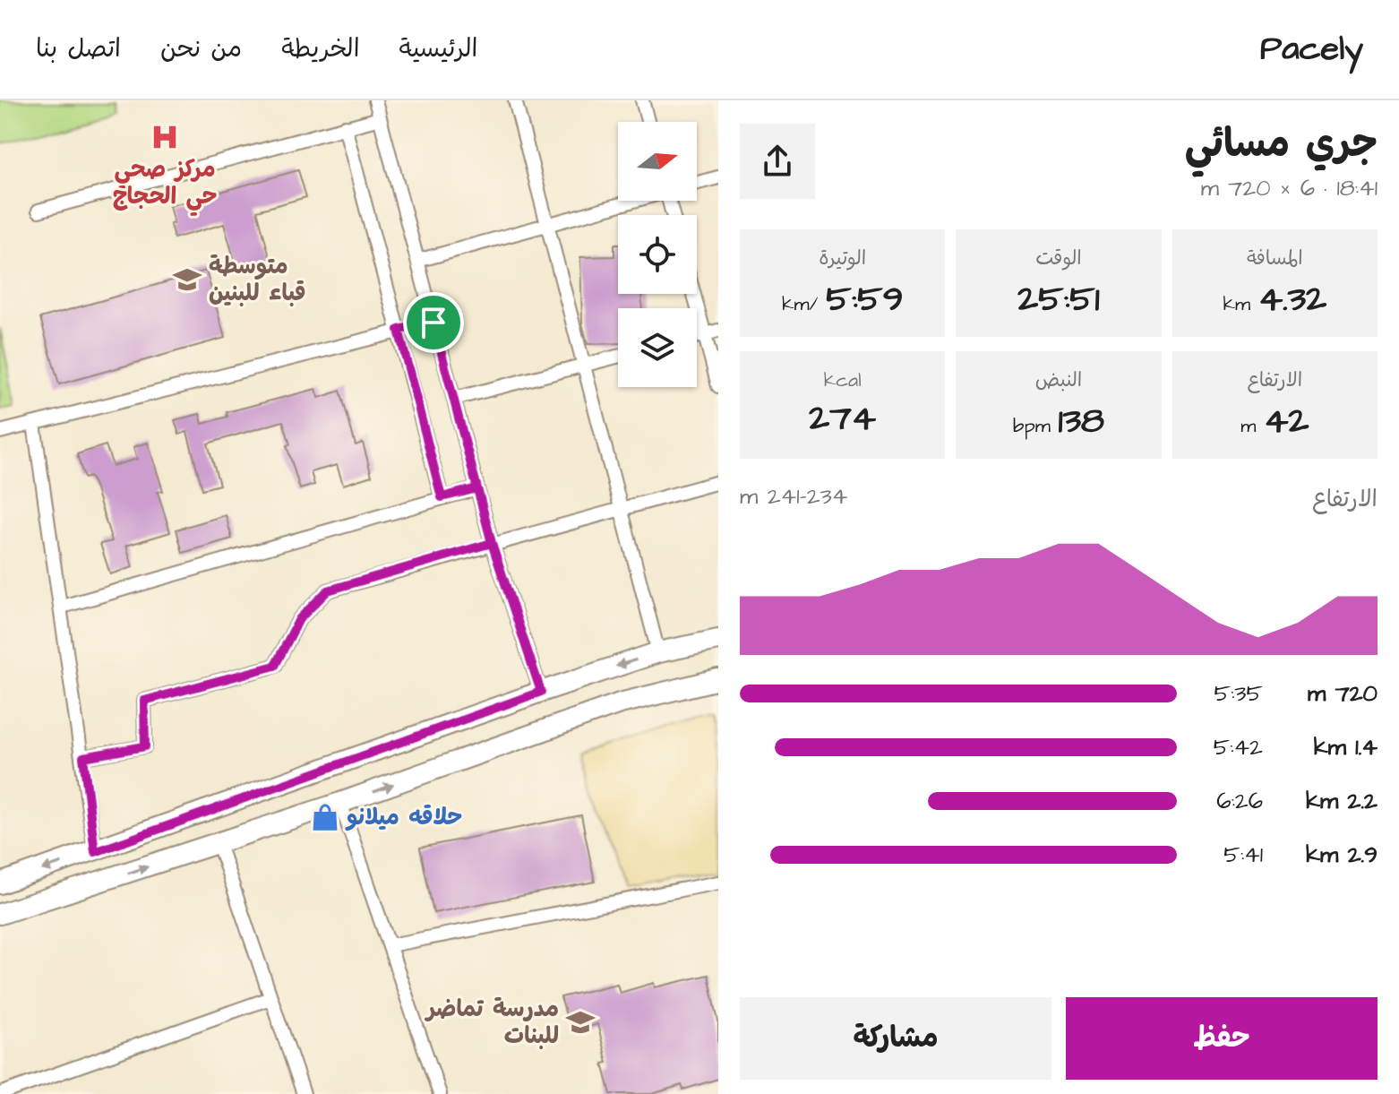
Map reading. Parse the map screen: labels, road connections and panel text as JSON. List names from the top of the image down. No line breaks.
{"places":{"hospital":["مركز صحي حي الحجاج"],"school or university":["متوسطة قباء للبنين","مدرسة تماضر للبنات"],"shop":["حلاقه ميلانو"]},"north":"right","page":{"header":"Pacely","nav":["الرئيسية","الخريطة","من نحن","اتصل بنا"],"heading":["جري مسائي","18:41 · 6 × 720 m"],"stats":[["المسافة","4.32 km"],["الوقت","25:51"],["الوتيرة","5:59 /km"],["الارتفاع","42 m"],["النبض","138 bpm"],["kcal","274"]],"chart":["الارتفاع","234–241 m"],"list":[{"name":"720 m","note":"5:35"},{"name":"1.4 km","note":"5:42"},{"name":"2.2 km","note":"6:26"},{"name":"2.9 km","note":"5:41"}],"buttons":["حفظ","مشاركة"]}}
